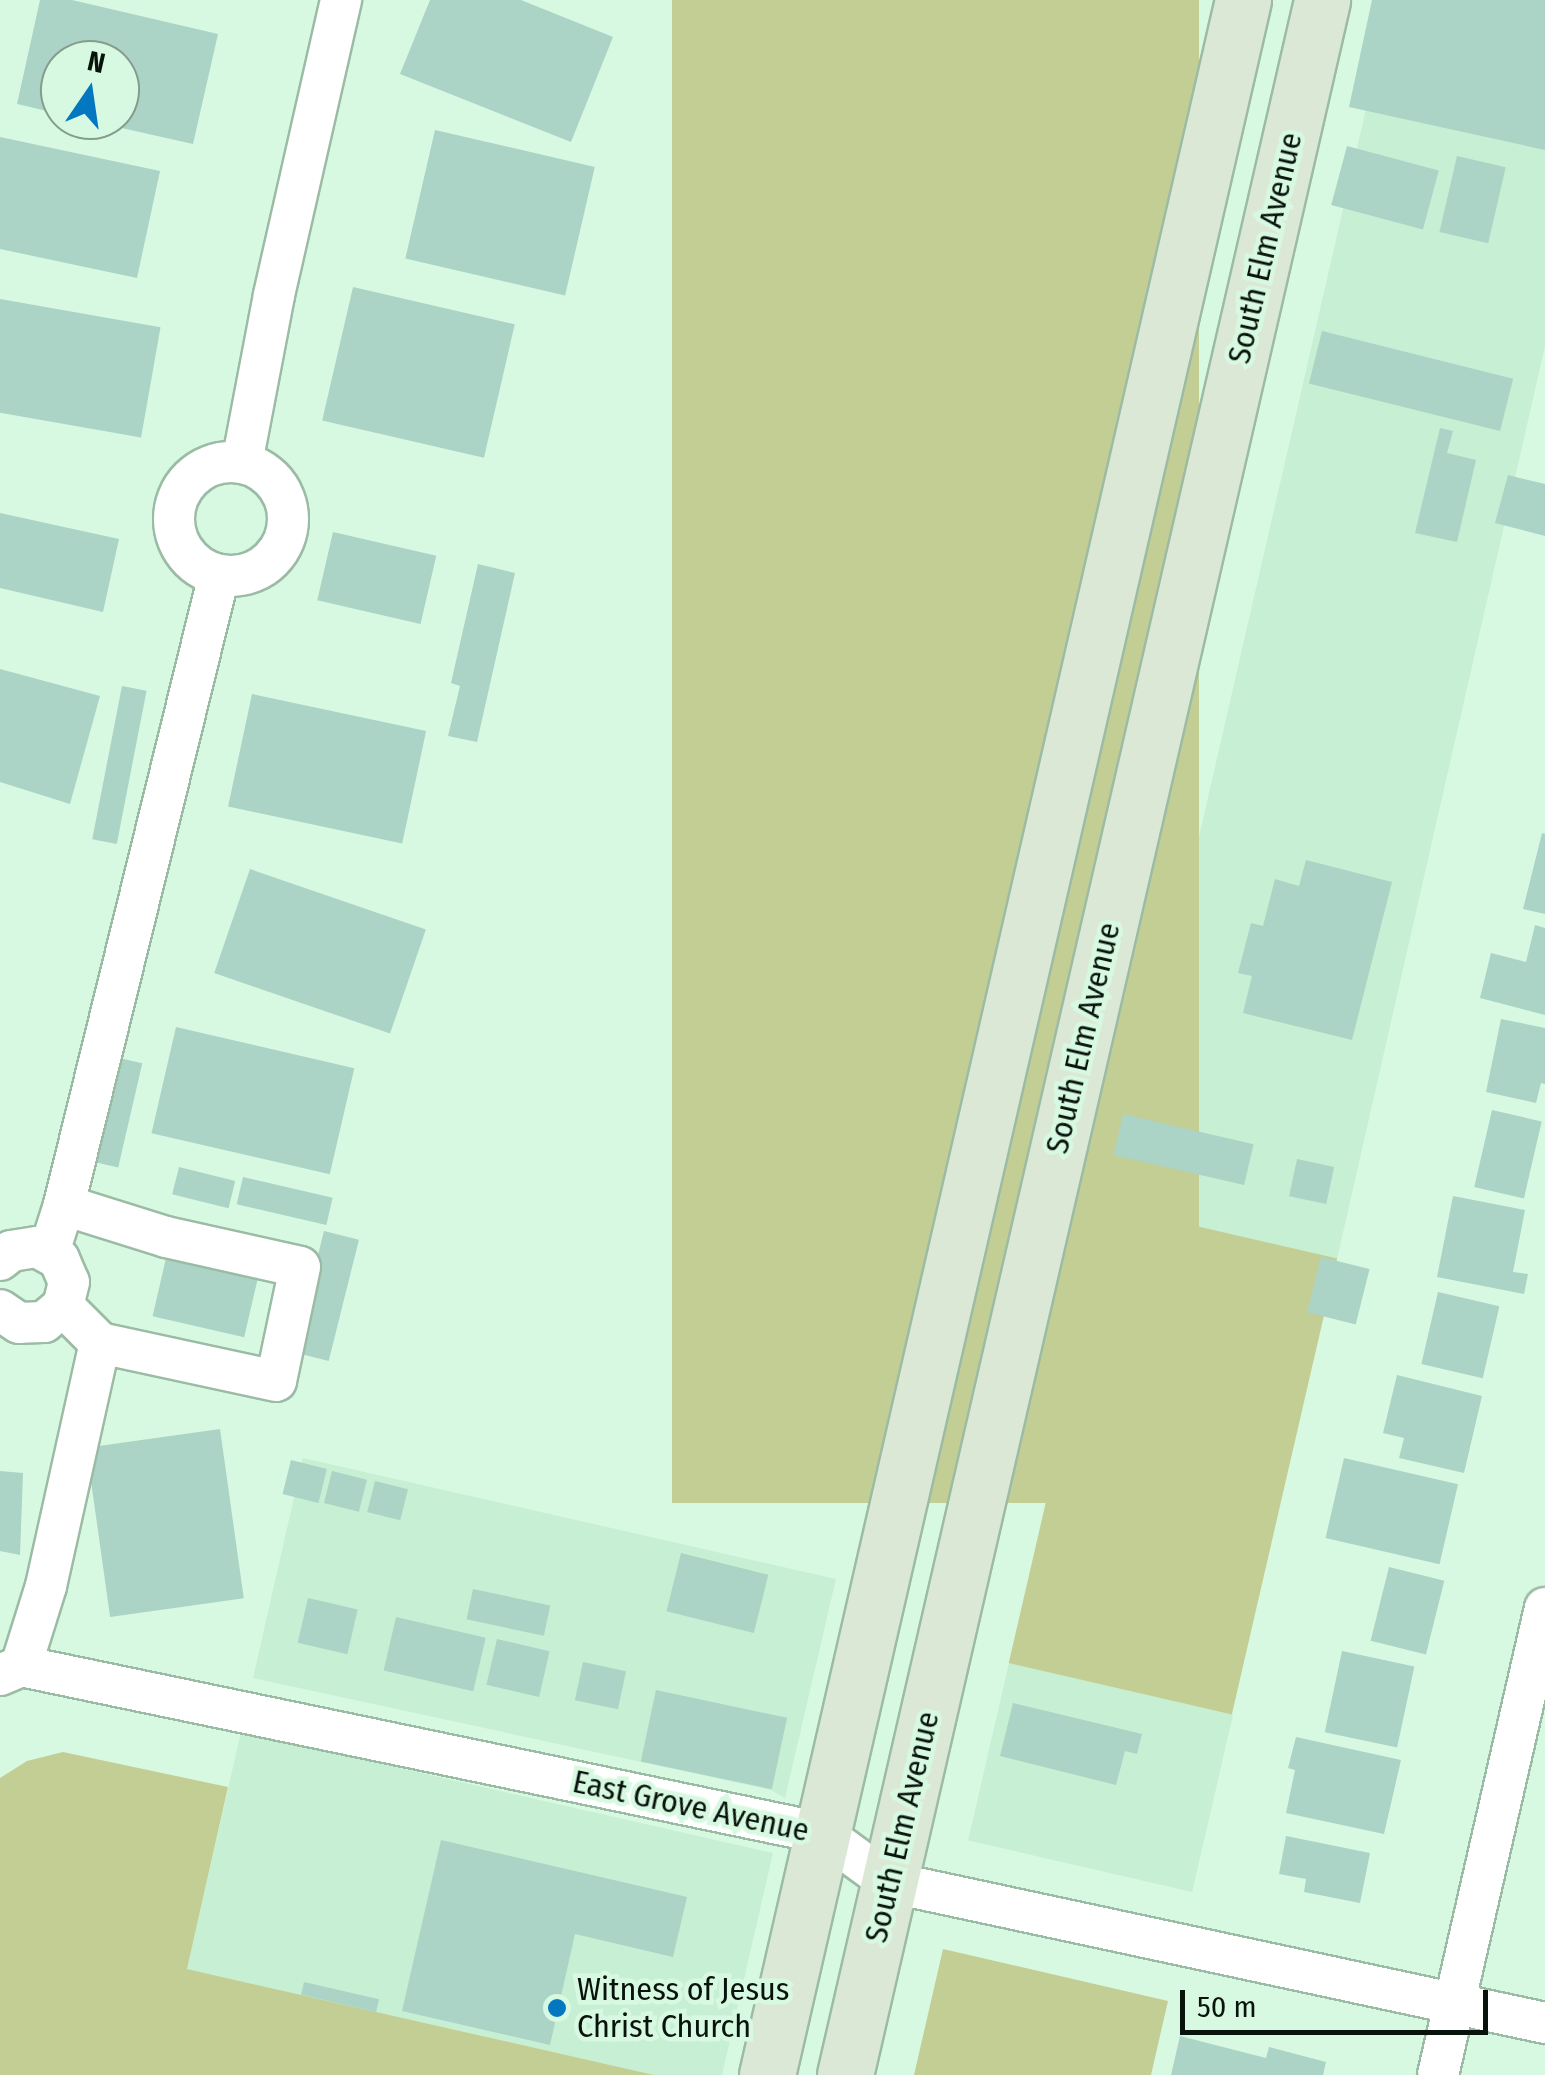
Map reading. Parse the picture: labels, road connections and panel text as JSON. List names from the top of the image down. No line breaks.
{"streets":{"main road":["South Elm Avenue"],"street":["East Grove Avenue"]},"crossings":[["South Elm Avenue","East Grove Avenue"]],"places":["Witness of Jesus Christ Church"],"scale_bar":"50 m","north":"top"}
